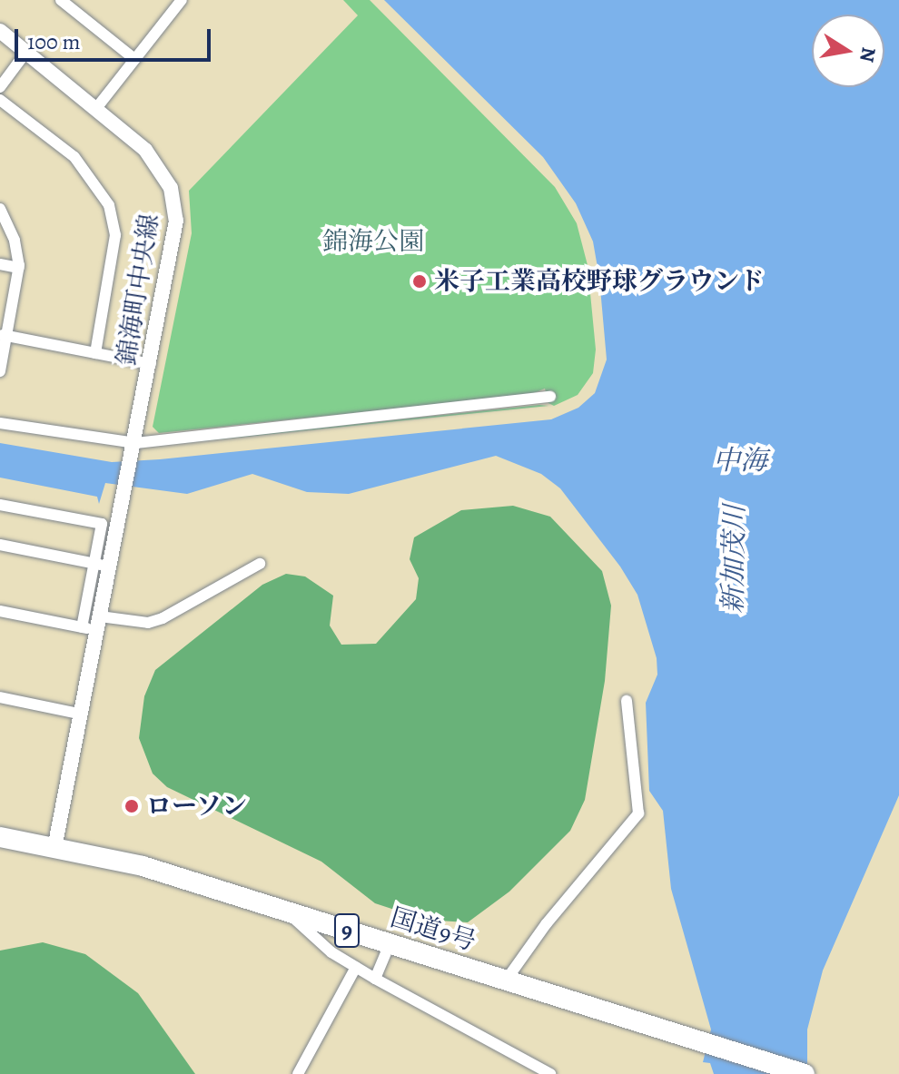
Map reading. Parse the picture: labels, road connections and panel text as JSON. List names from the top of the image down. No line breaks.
{"streets":{"highway":["国道9号","9"],"street":["錦海町中央線"]},"crossings":[["錦海町中央線","国道9号"]],"water":["中海","新加茂川"],"parks":["錦海公園"],"places":["米子工業高校野球グラウンド","ローソン"],"scale_bar":"100 m","north":"right"}
